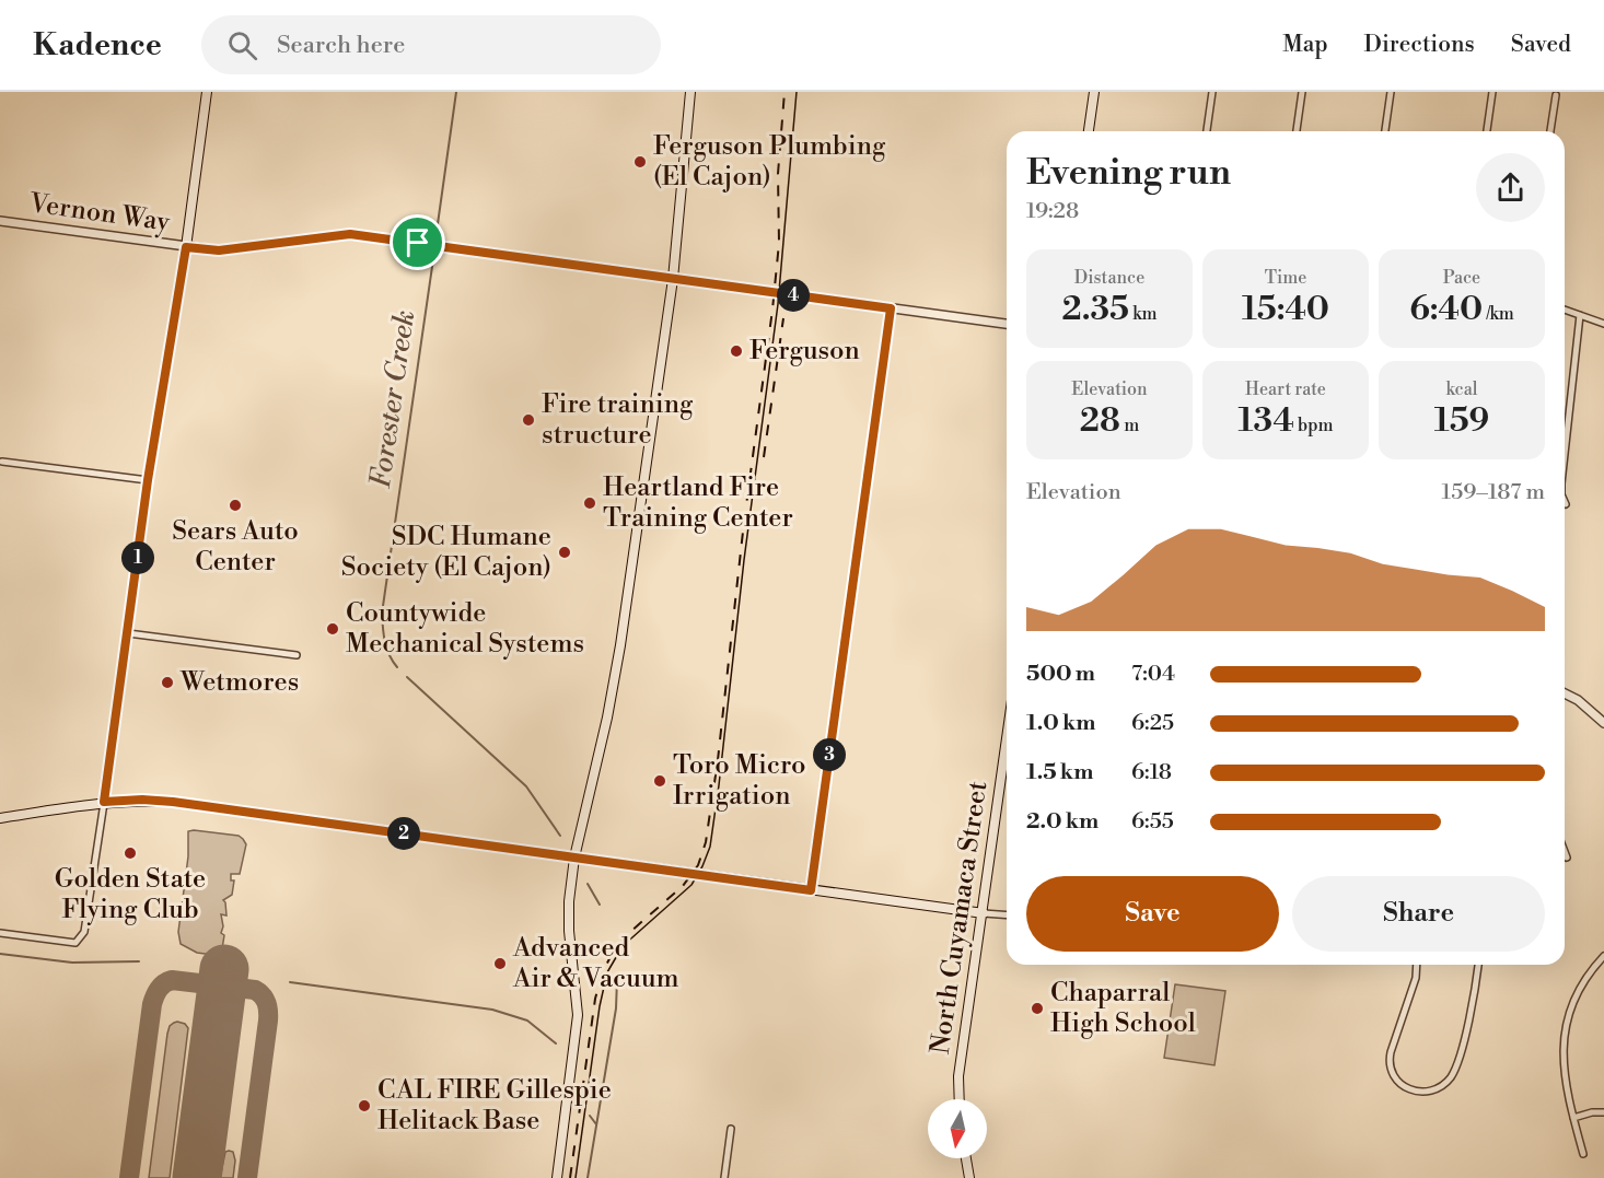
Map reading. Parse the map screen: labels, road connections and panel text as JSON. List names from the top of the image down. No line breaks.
{"streets":{"main road":["North Cuyamaca Street"],"street":["Vernon Way"]},"water":["Forester Creek"],"places":["Ferguson Plumbing (El Cajon)","Ferguson","Fire training structure","Heartland Fire Training Center","Sears Auto Center","SDC Humane Society (El Cajon)","Countywide Mechanical Systems","Wetmores","Toro Micro Irrigation","Golden State Flying Club","Advanced Air & Vacuum","Chaparral High School","CAL FIRE Gillespie Helitack Base"],"north":"bottom","page":{"header":"Kadence","search":"Search here","nav":["Map","Directions","Saved"],"heading":["Evening run","19:28"],"stats":[["Distance","2.35 km"],["Time","15:40"],["Pace","6:40 /km"],["Elevation","28 m"],["Heart rate","134 bpm"],["kcal","159"]],"pins":["4","1","3","2"],"chart":["Elevation","159–187 m"],"list":[{"name":"500 m","note":"7:04"},{"name":"1.0 km","note":"6:25"},{"name":"1.5 km","note":"6:18"},{"name":"2.0 km","note":"6:55"}],"buttons":["Save","Share"]}}
